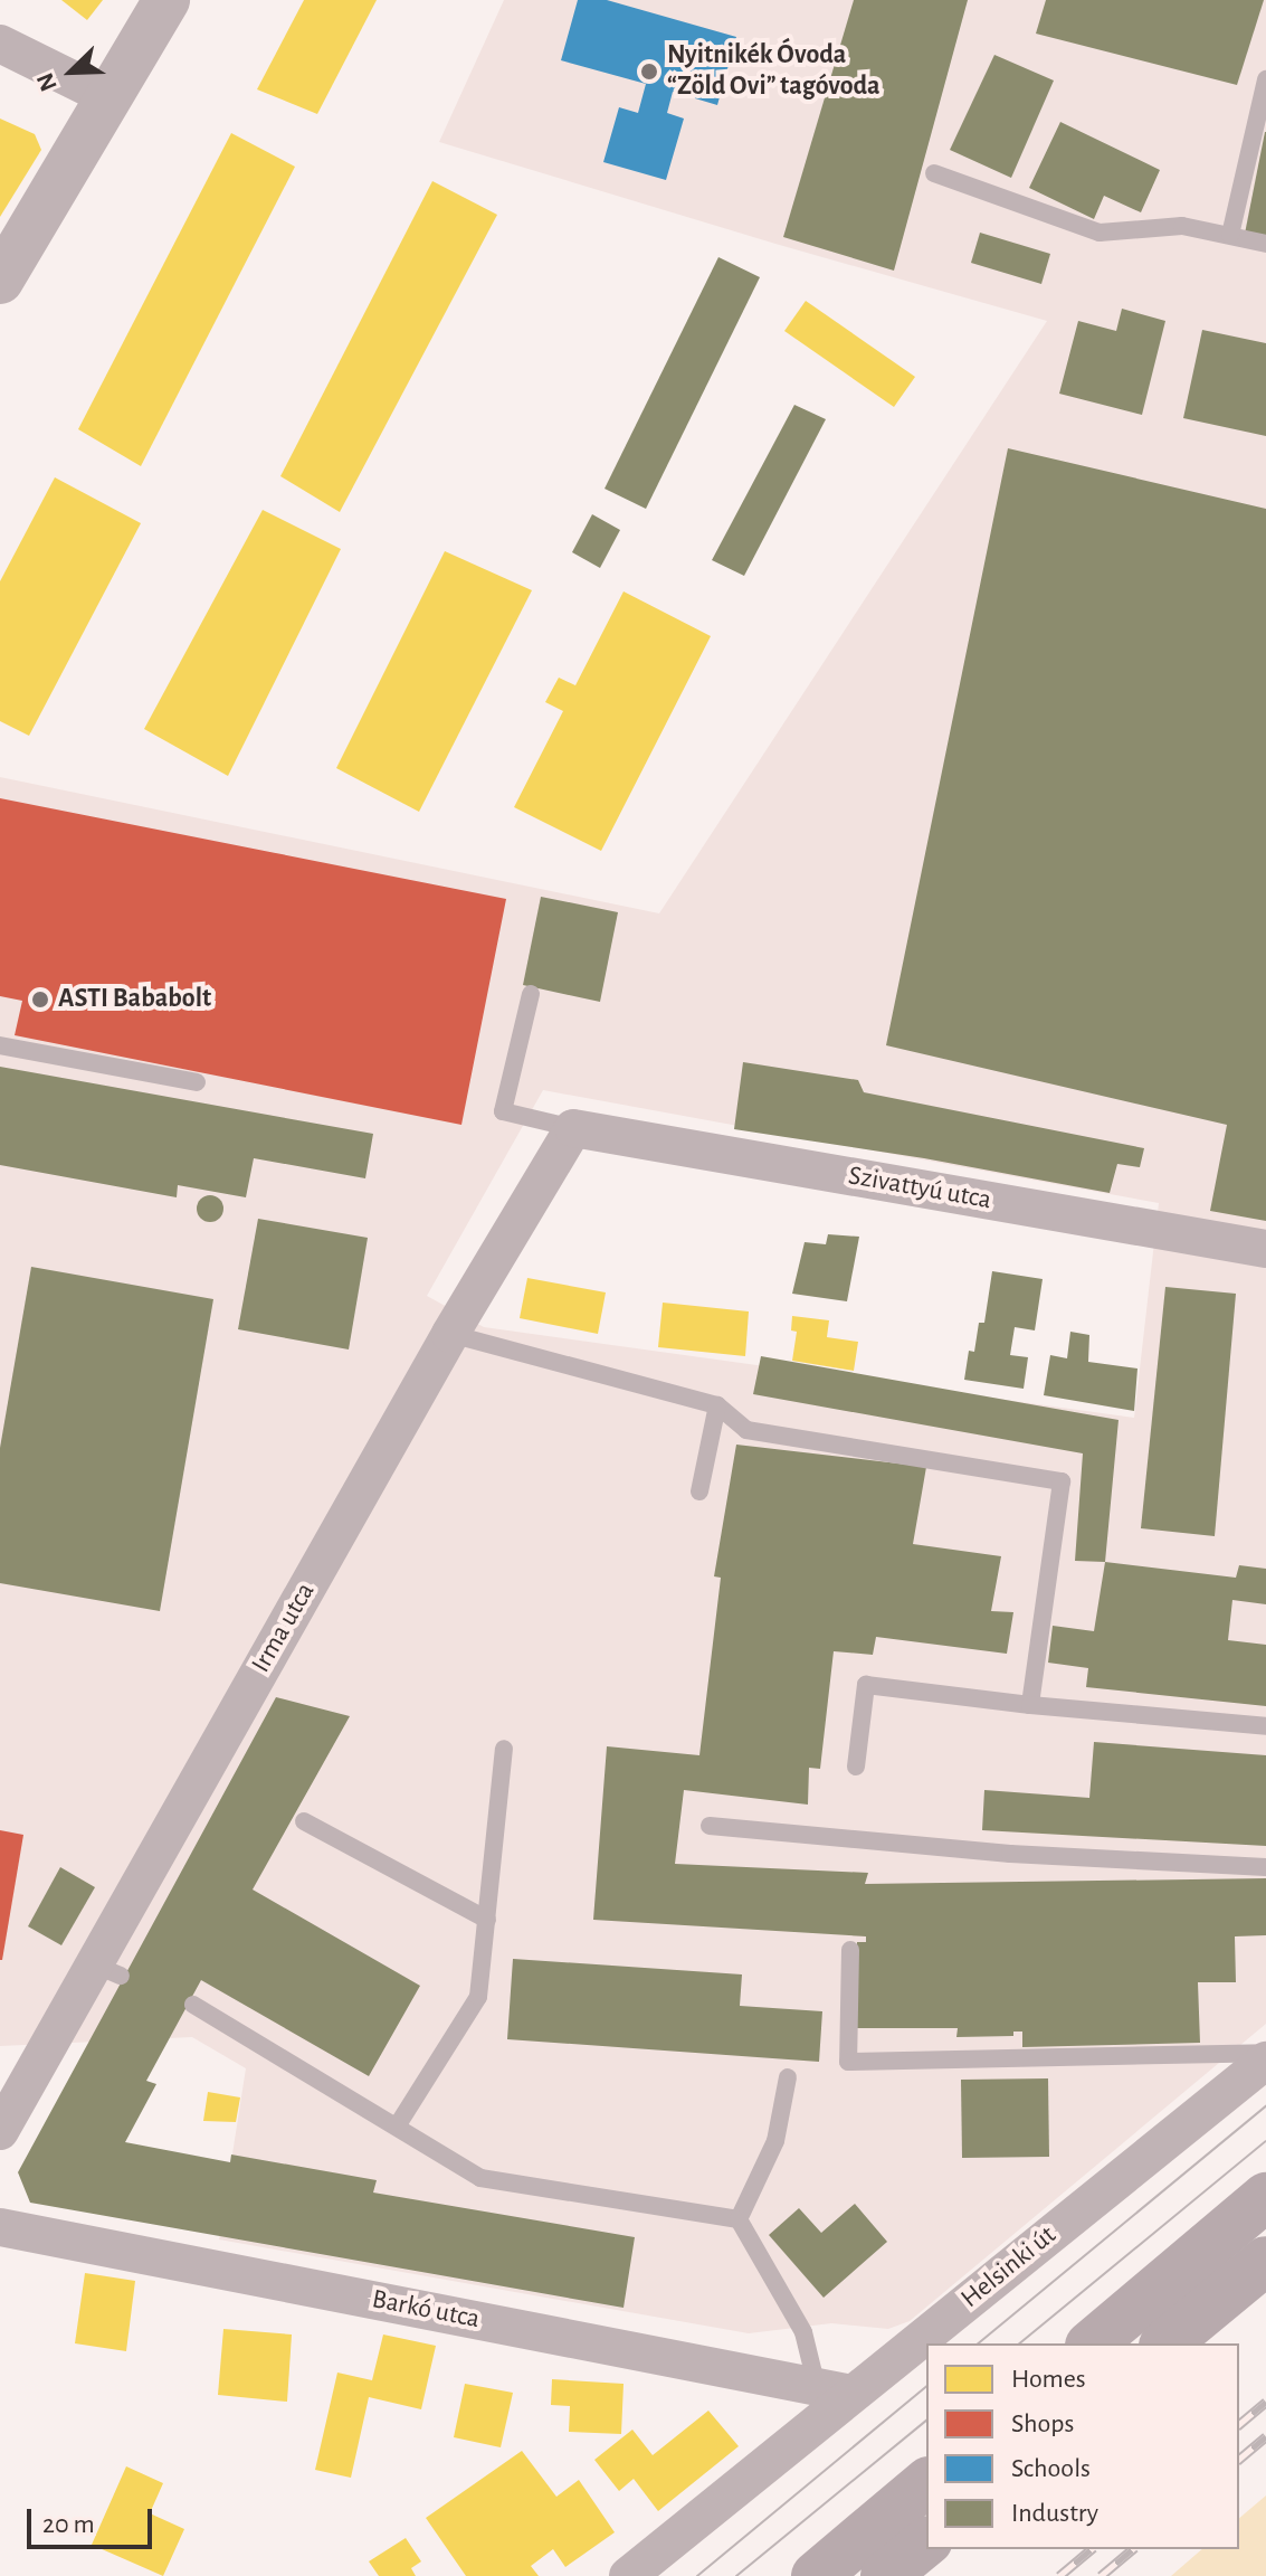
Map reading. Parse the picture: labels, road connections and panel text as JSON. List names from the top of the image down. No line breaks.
{"streets":{"street":["Szivattyú utca","Irma utca","Helsinki út","Barkó utca"]},"crossings":[["Szivattyú utca","Irma utca"],["Helsinki út","Barkó utca"]],"places":["Nyitnikék Óvoda “Zöld Ovi” tagóvoda","ASTI Bababolt"],"legend":["Homes","Shops","Schools","Industry"],"scale_bar":"20 m","north":"bottom left"}
